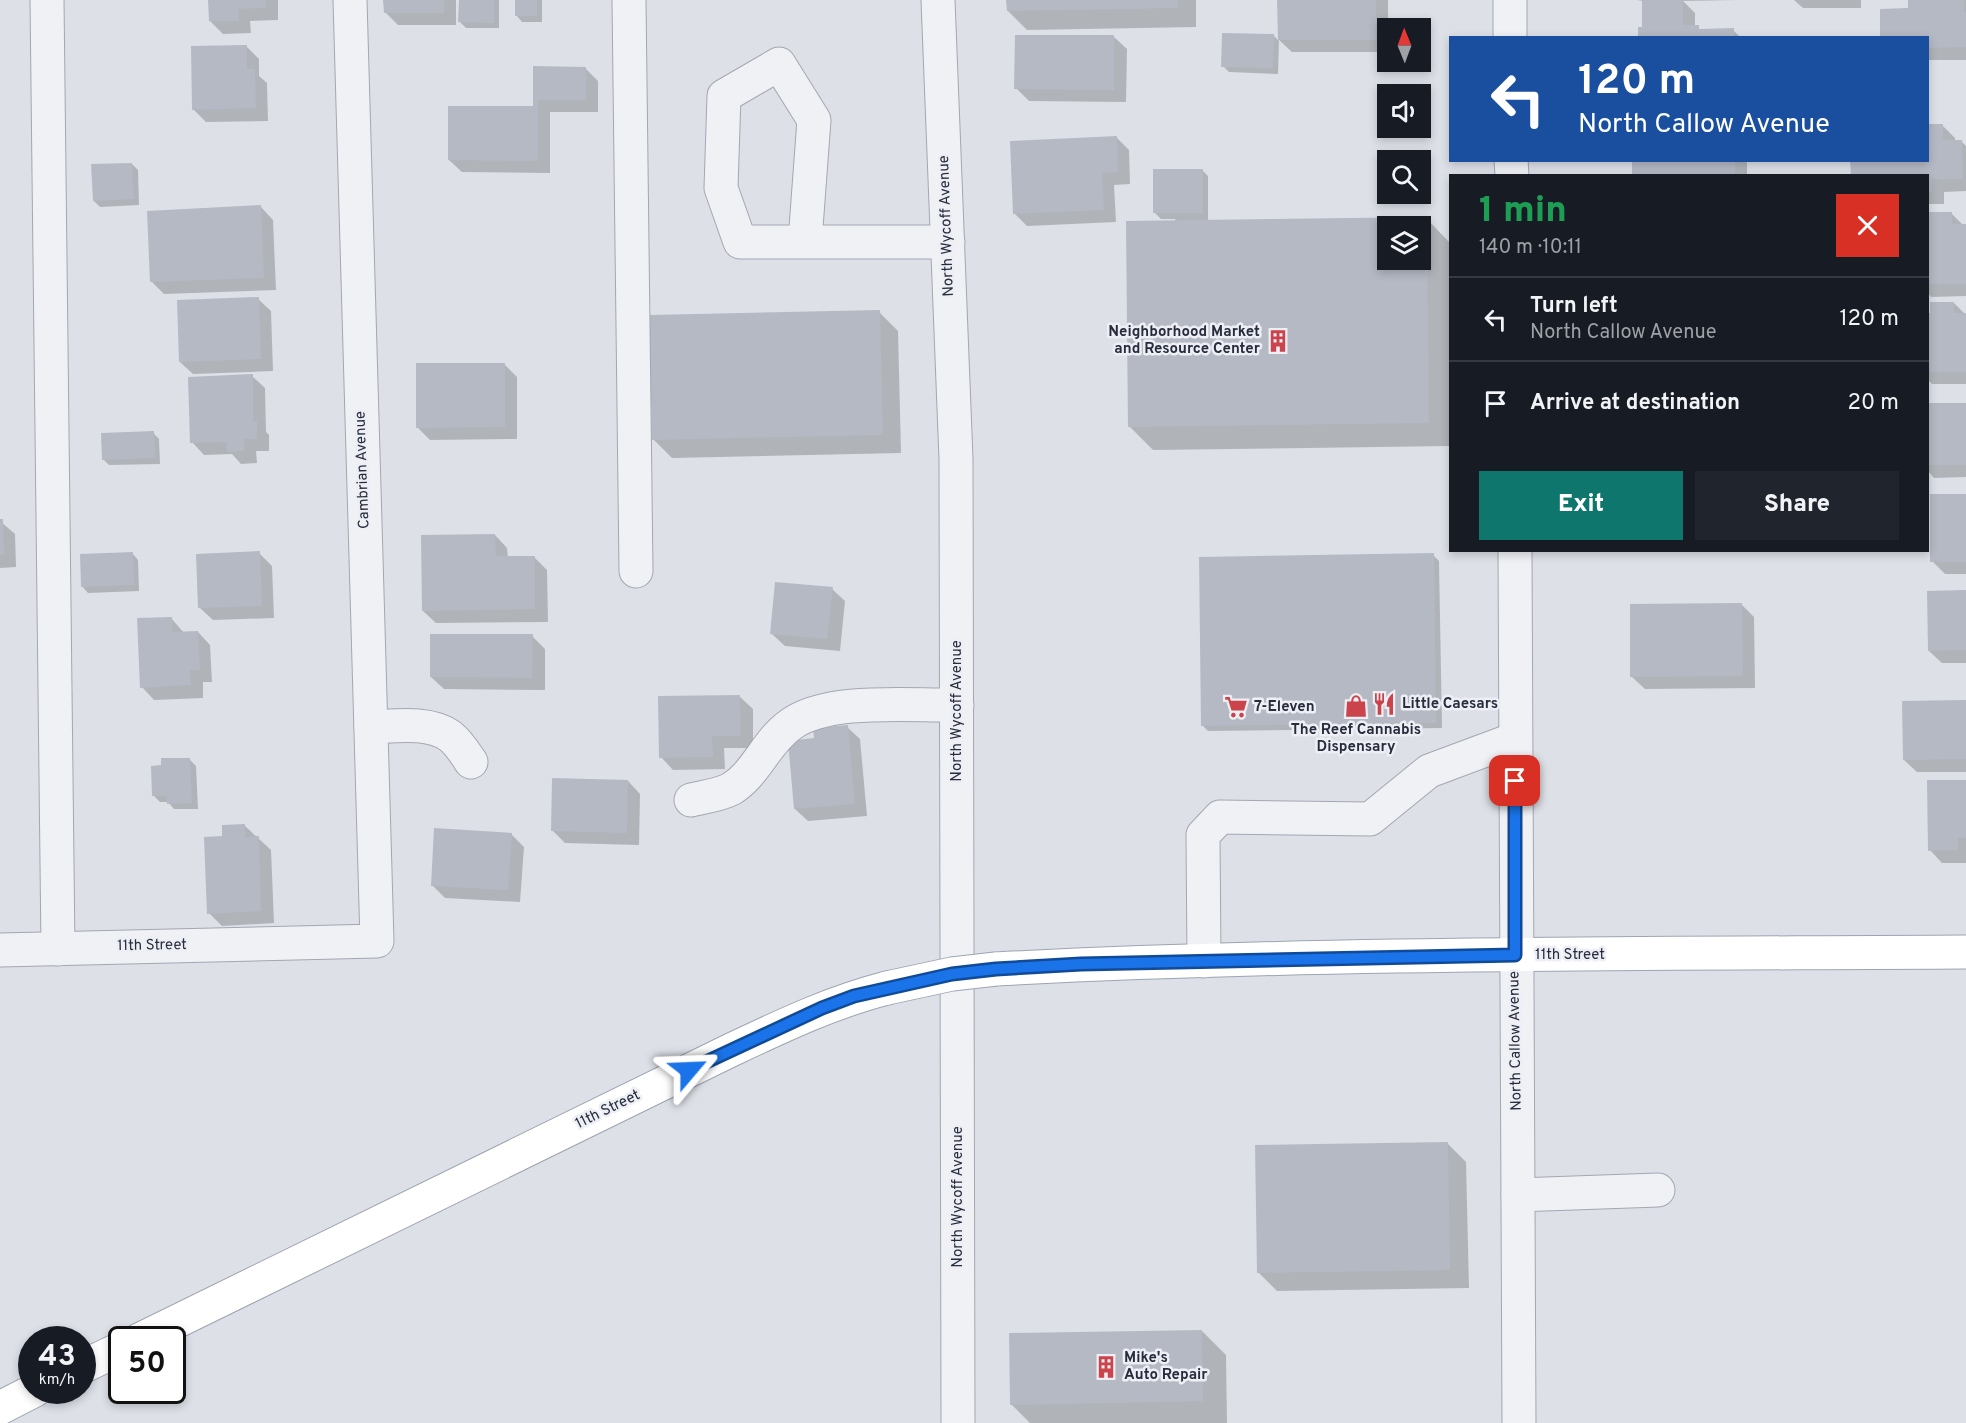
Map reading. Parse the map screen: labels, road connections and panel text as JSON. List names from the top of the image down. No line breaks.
{"streets":{"main road":["11th Street"],"street":["North Wycoff Avenue","Cambrian Avenue","North Callow Avenue"]},"crossings":[["Cambrian Avenue","11th Street"],["11th Street","North Callow Avenue"]],"places":{"building":["Neighborhood Market and Resource Center","Mike's Auto Repair"],"restaurant":["Little Caesars"],"shop":["The Reef Cannabis Dispensary"],"supermarket":["7-Eleven"]},"north":"top","page":{"turn":["120 m","North Callow Avenue"],"heading":["1 min","140 m · 10:11"],"list":[{"name":"Turn left","note":"North Callow Avenue","value":"120 m"},{"name":"Arrive at destination","value":"20 m"}],"buttons":["Exit","Share"],"speed":"43 km/h","limit":"50"}}
